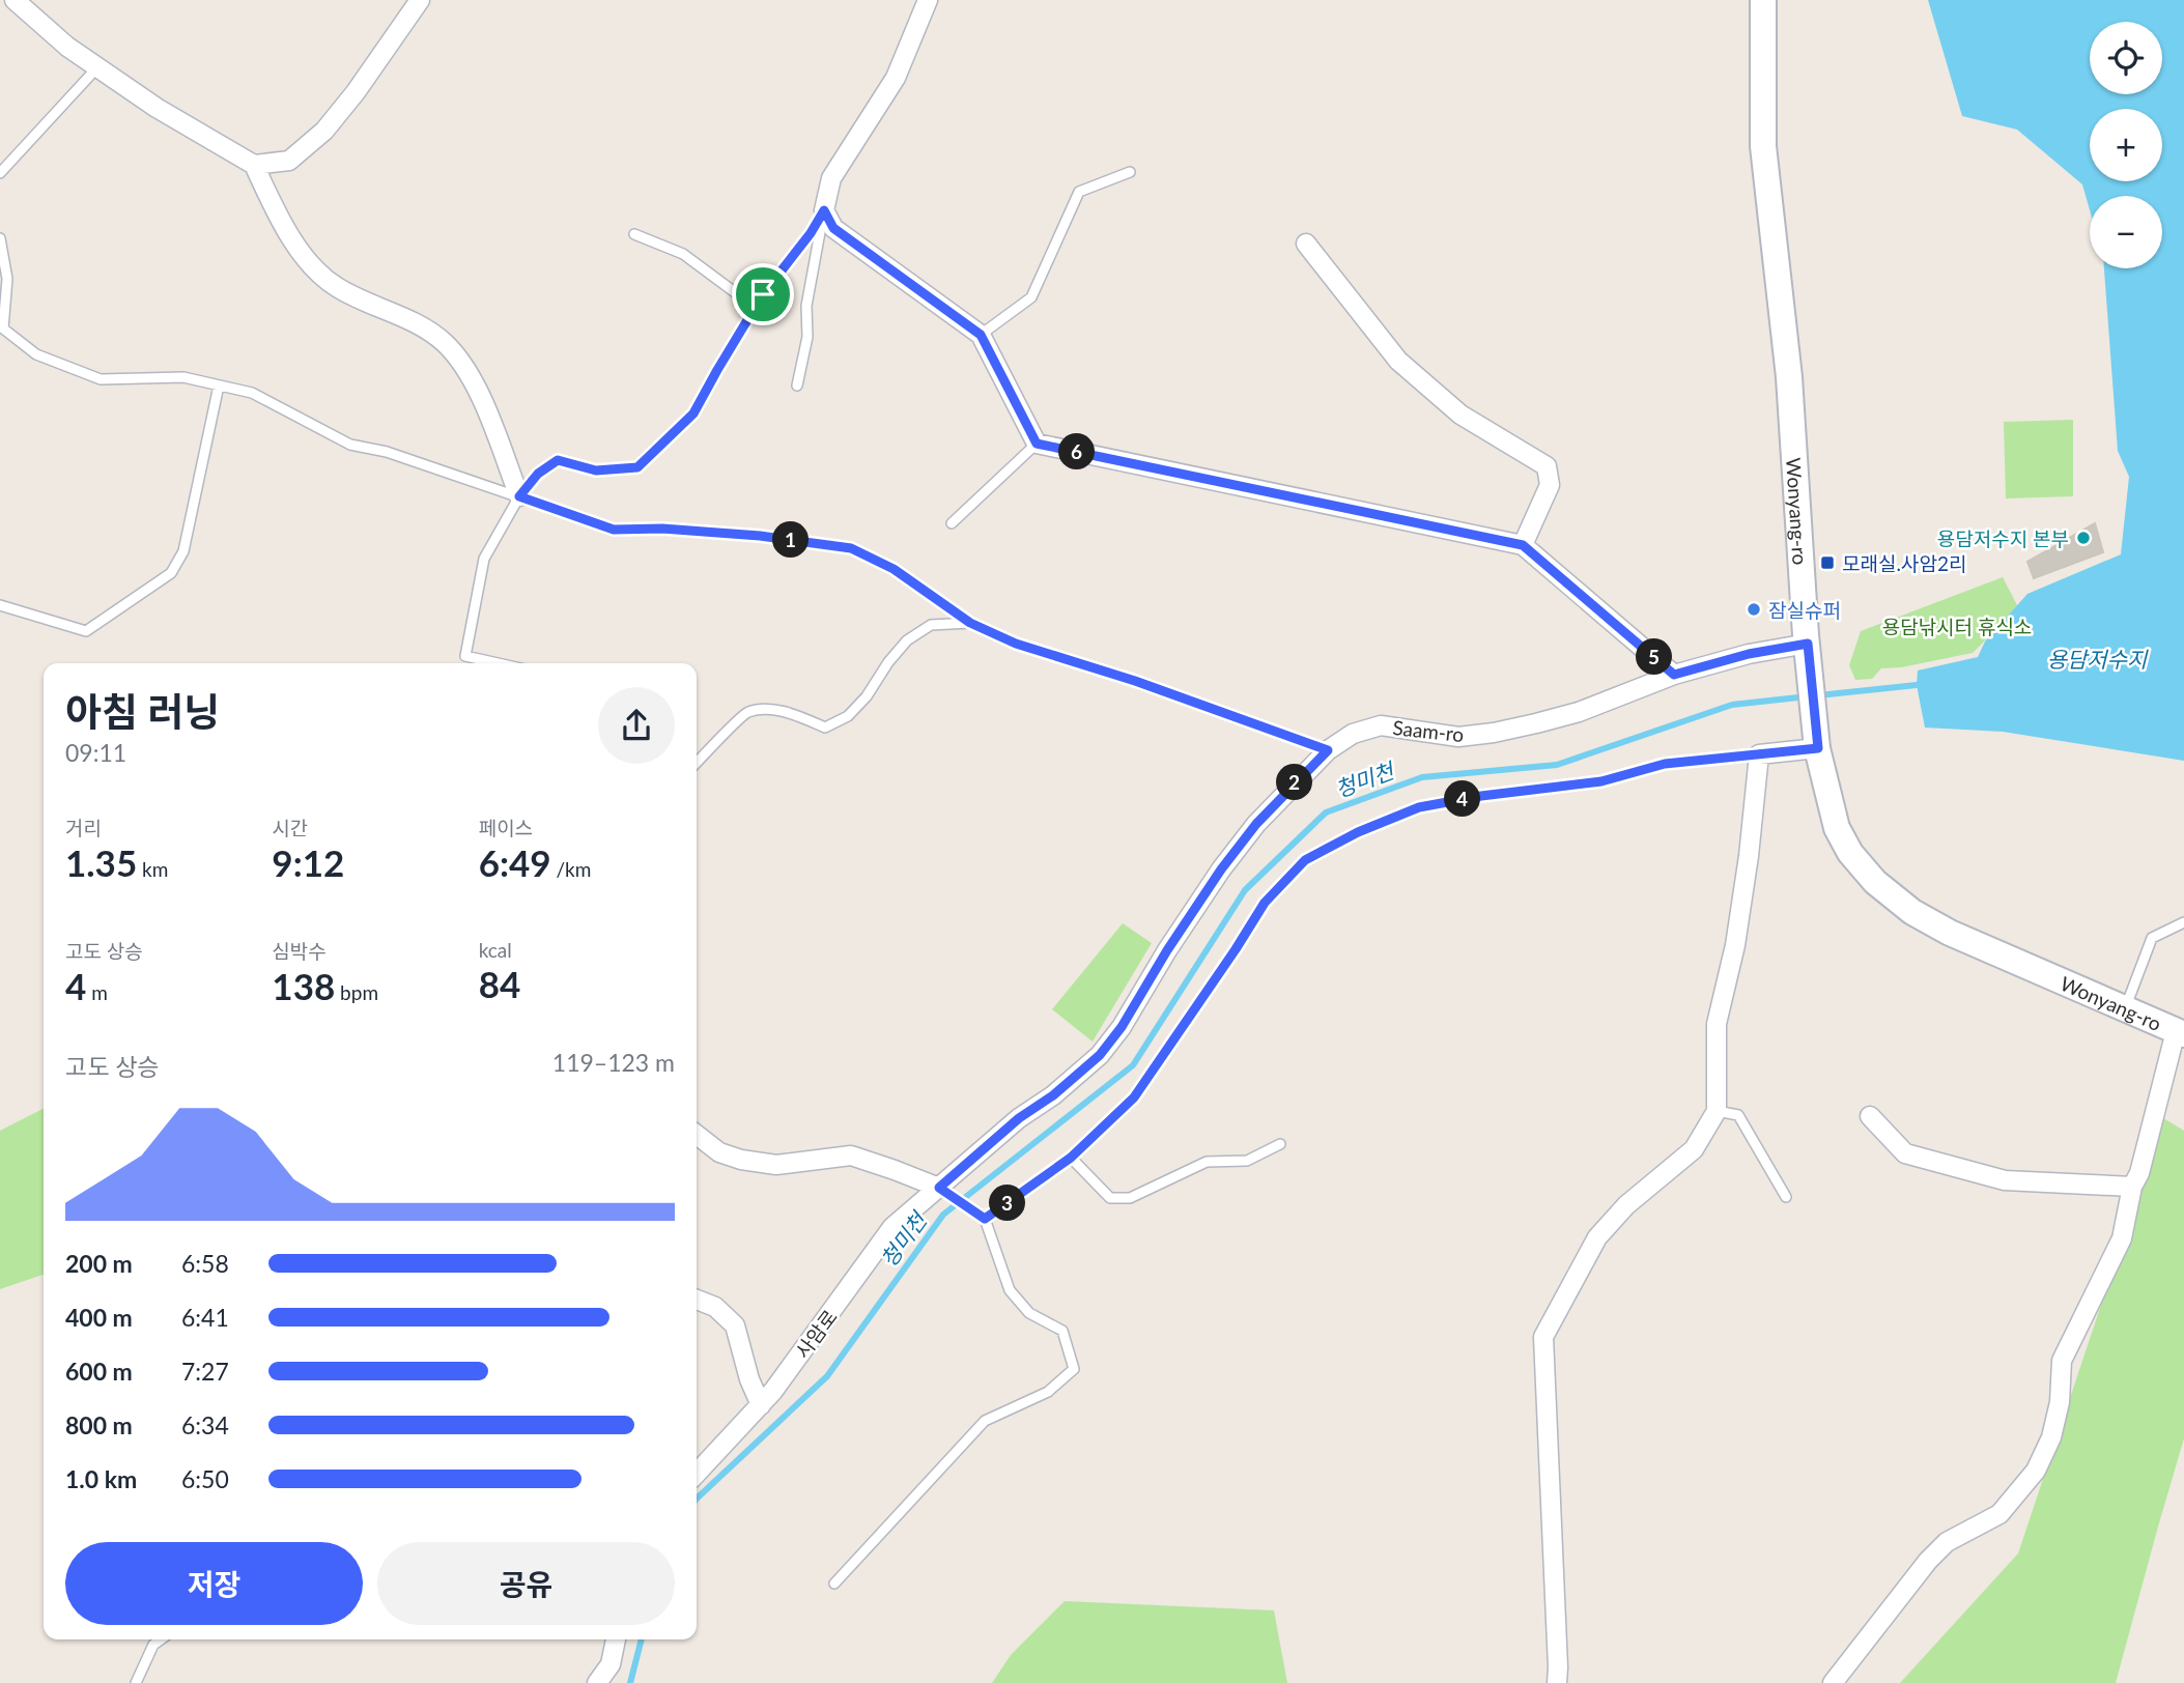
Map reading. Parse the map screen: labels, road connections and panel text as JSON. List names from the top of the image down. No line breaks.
{"streets":{"main road":["Wonyang-ro"],"street":["Saam-ro","사암로"]},"crossings":[["Wonyang-ro","Saam-ro"],["Saam-ro","사암로"]],"water":["용담저수지","청미천"],"parks":["용담낚시터 휴식소"],"places":{"other":["용담저수지 본부","잠실슈퍼"],"transit":["모래실.사암2리"]},"page":{"map_buttons":["+","−"],"pins":["6","1","5","2","4","3"],"heading":["아침 러닝","09:11"],"stats":[["거리","1.35 km"],["시간","9:12"],["페이스","6:49 /km"],["고도 상승","4 m"],["심박수","138 bpm"],["kcal","84"]],"chart":["고도 상승","119–123 m"],"list":[{"name":"200 m","note":"6:58"},{"name":"400 m","note":"6:41"},{"name":"600 m","note":"7:27"},{"name":"800 m","note":"6:34"},{"name":"1.0 km","note":"6:50"}],"buttons":["저장","공유"]}}
